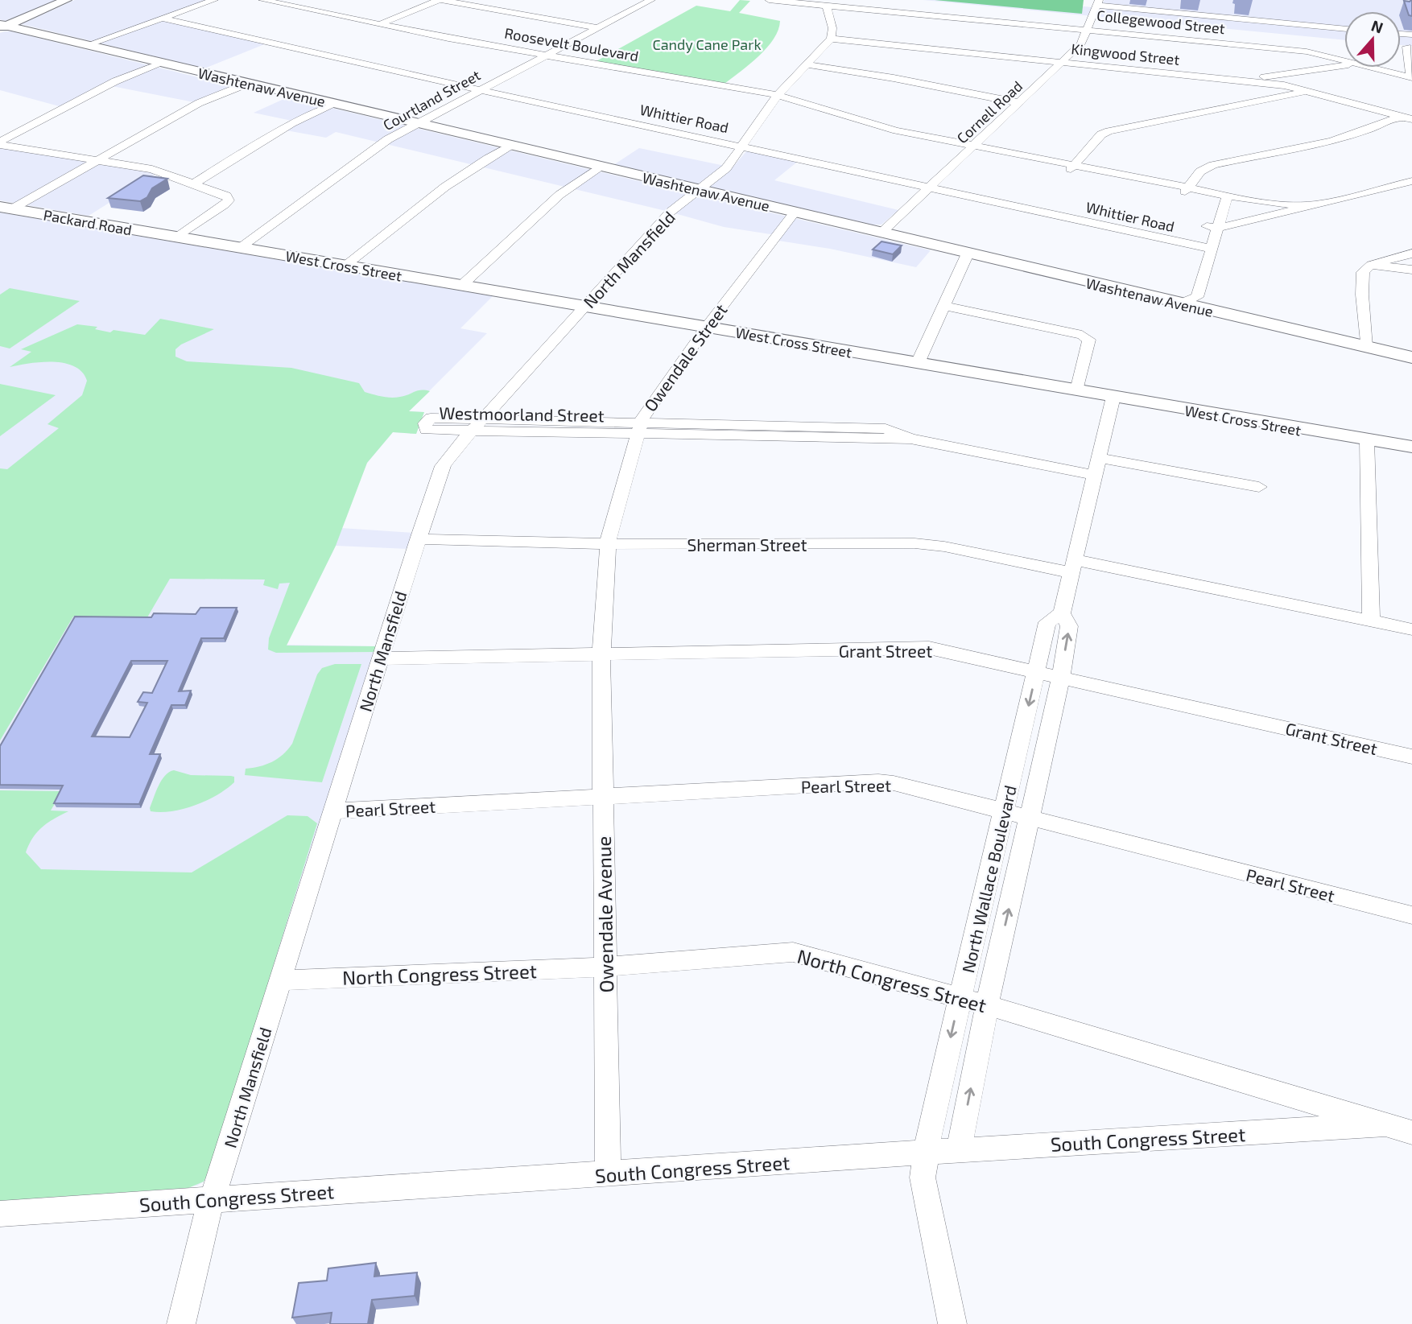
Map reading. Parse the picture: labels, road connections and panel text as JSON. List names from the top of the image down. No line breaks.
{"streets":{"main road":["Washtenaw Avenue","Packard Road","West Cross Street"],"street":["Collegewood Street","Roosevelt Boulevard","Kingwood Street","Courtland Street","Cornell Road","Whittier Road","North Mansfield","Owendale Street","Westmoorland Street","Sherman Street","Grant Street","Pearl Street","North Wallace Boulevard","Owendale Avenue","North Congress Street","South Congress Street"]},"crossings":[["Collegewood Street","Cornell Road"],["Roosevelt Boulevard","Courtland Street"],["Roosevelt Boulevard","Cornell Road"],["Roosevelt Boulevard","North Mansfield"],["Kingwood Street","Cornell Road"],["Kingwood Street","North Mansfield"],["Washtenaw Avenue","Courtland Street"],["Washtenaw Avenue","Cornell Road"],["Washtenaw Avenue","North Mansfield"],["Washtenaw Avenue","Owendale Street"],["Courtland Street","Whittier Road"],["Courtland Street","West Cross Street"],["Cornell Road","Whittier Road"],["Whittier Road","North Mansfield"],["Packard Road","West Cross Street"],["North Mansfield","West Cross Street"],["North Mansfield","Westmoorland Street"],["North Mansfield","Sherman Street"],["North Mansfield","Grant Street"],["North Mansfield","Pearl Street"],["North Mansfield","North Congress Street"],["North Mansfield","South Congress Street"],["West Cross Street","Owendale Street"],["West Cross Street","North Wallace Boulevard"],["Owendale Street","Westmoorland Street"],["Owendale Street","Sherman Street"],["Owendale Street","Grant Street"],["Owendale Street","Owendale Avenue"],["Westmoorland Street","North Wallace Boulevard"],["Sherman Street","North Wallace Boulevard"],["Grant Street","North Wallace Boulevard"],["Grant Street","Owendale Avenue"],["Pearl Street","North Wallace Boulevard"],["Pearl Street","Owendale Avenue"],["North Wallace Boulevard","North Congress Street"],["North Wallace Boulevard","South Congress Street"],["Owendale Avenue","North Congress Street"],["Owendale Avenue","South Congress Street"],["North Congress Street","South Congress Street"]],"parks":["Candy Cane Park"],"north":"top"}
